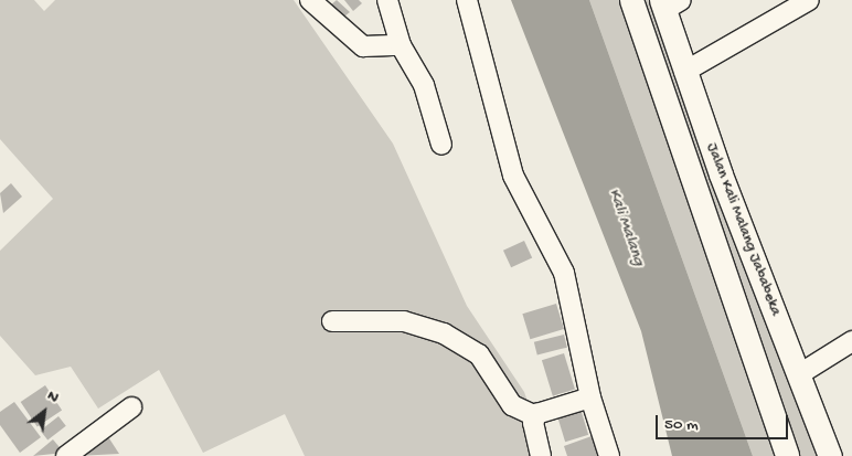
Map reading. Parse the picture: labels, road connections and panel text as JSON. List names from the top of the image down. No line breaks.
{"streets":{"main road":["Jalan Kali Malang Jababeka"]},"water":["Kali Malang"],"scale_bar":"50 m","north":"top right"}
